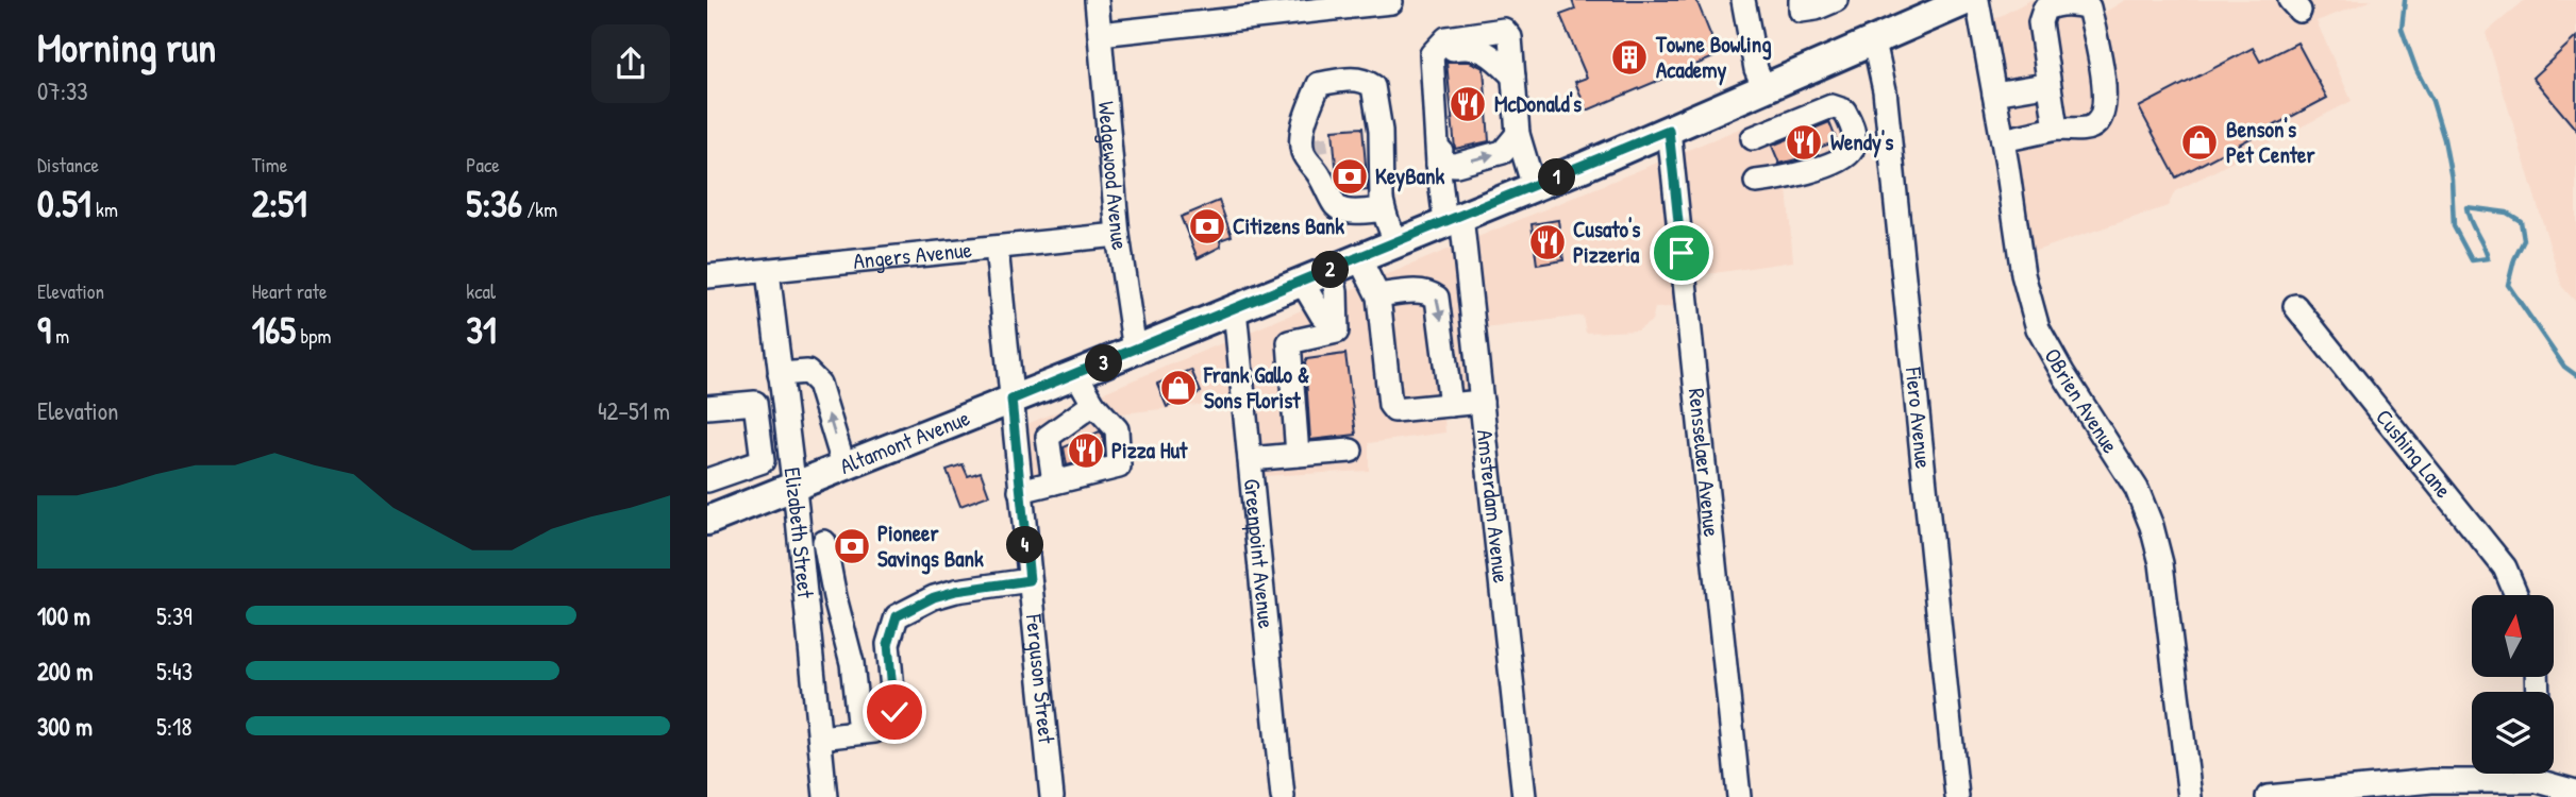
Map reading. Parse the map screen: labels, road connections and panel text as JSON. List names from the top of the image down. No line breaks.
{"streets":{"main road":["Altamont Avenue"],"street":["Wedgewood Avenue","Angers Avenue","OBrien Avenue","Fiero Avenue","Cushing Lane","Rensselaer Avenue","Amsterdam Avenue","Elizabeth Street","Greenpoint Avenue","Ferguson Street"]},"crossings":[["Wedgewood Avenue","Angers Avenue"],["Wedgewood Avenue","Altamont Avenue"],["Angers Avenue","Elizabeth Street"],["Angers Avenue","Ferguson Street"],["Fiero Avenue","Altamont Avenue"],["Altamont Avenue","Rensselaer Avenue"],["Altamont Avenue","Amsterdam Avenue"],["Altamont Avenue","Elizabeth Street"],["Altamont Avenue","Greenpoint Avenue"],["Altamont Avenue","Ferguson Street"]],"places":{"building":["Towne Bowling Academy"],"restaurant":["McDonald's","Wendy's","Cusato's Pizzeria","Pizza Hut"],"shop":["Benson's Pet Center","Frank Gallo & Sons Florist"],"bank":["KeyBank","Citizens Bank","Pioneer Savings Bank"]},"north":"top","page":{"heading":["Morning run","07:33"],"stats":[["Distance","0.51 km"],["Time","2:51"],["Pace","5:36 /km"],["Elevation","9 m"],["Heart rate","165 bpm"],["kcal","31"]],"pins":["1","2","3","4"],"chart":["Elevation","42–51 m"],"list":[{"name":"100 m","note":"5:39"},{"name":"200 m","note":"5:43"},{"name":"300 m","note":"5:18"}]}}
